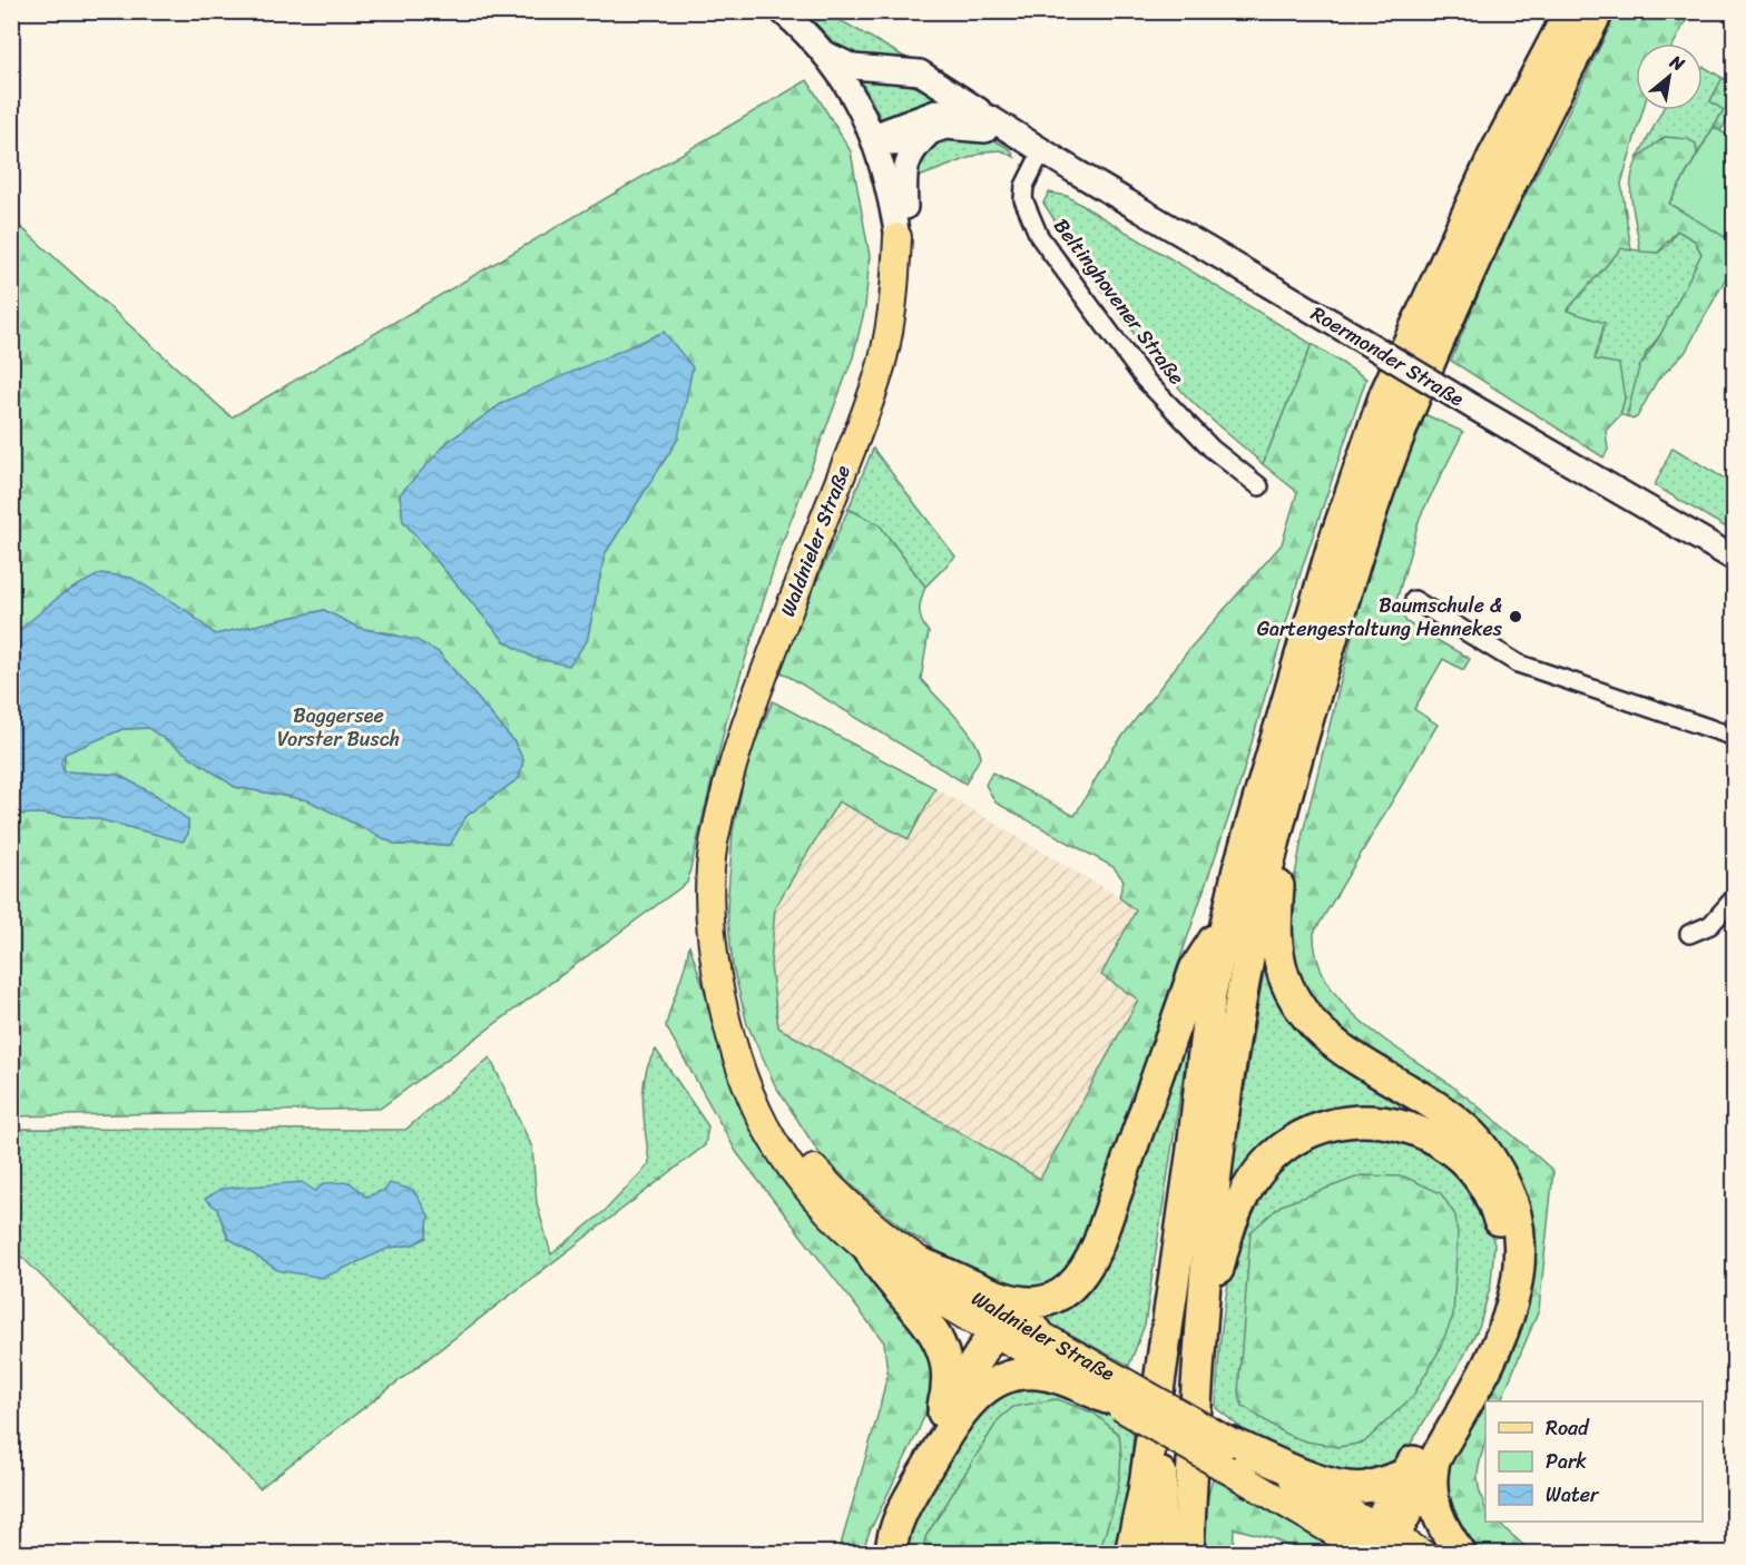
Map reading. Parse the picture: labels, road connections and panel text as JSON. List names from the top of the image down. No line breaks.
{"streets":{"highway":["Waldnieler Straße"],"main road":["Roermonder Straße"],"street":["Beltinghovener Straße"]},"crossings":[["Beltinghovener Straße","Roermonder Straße"],["Roermonder Straße","Waldnieler Straße"]],"parks":["Baggersee Vorster Busch"],"places":["Baumschule & Gartengestaltung Hennekes"],"legend":["Road","Park","Water"],"north":"top right"}
